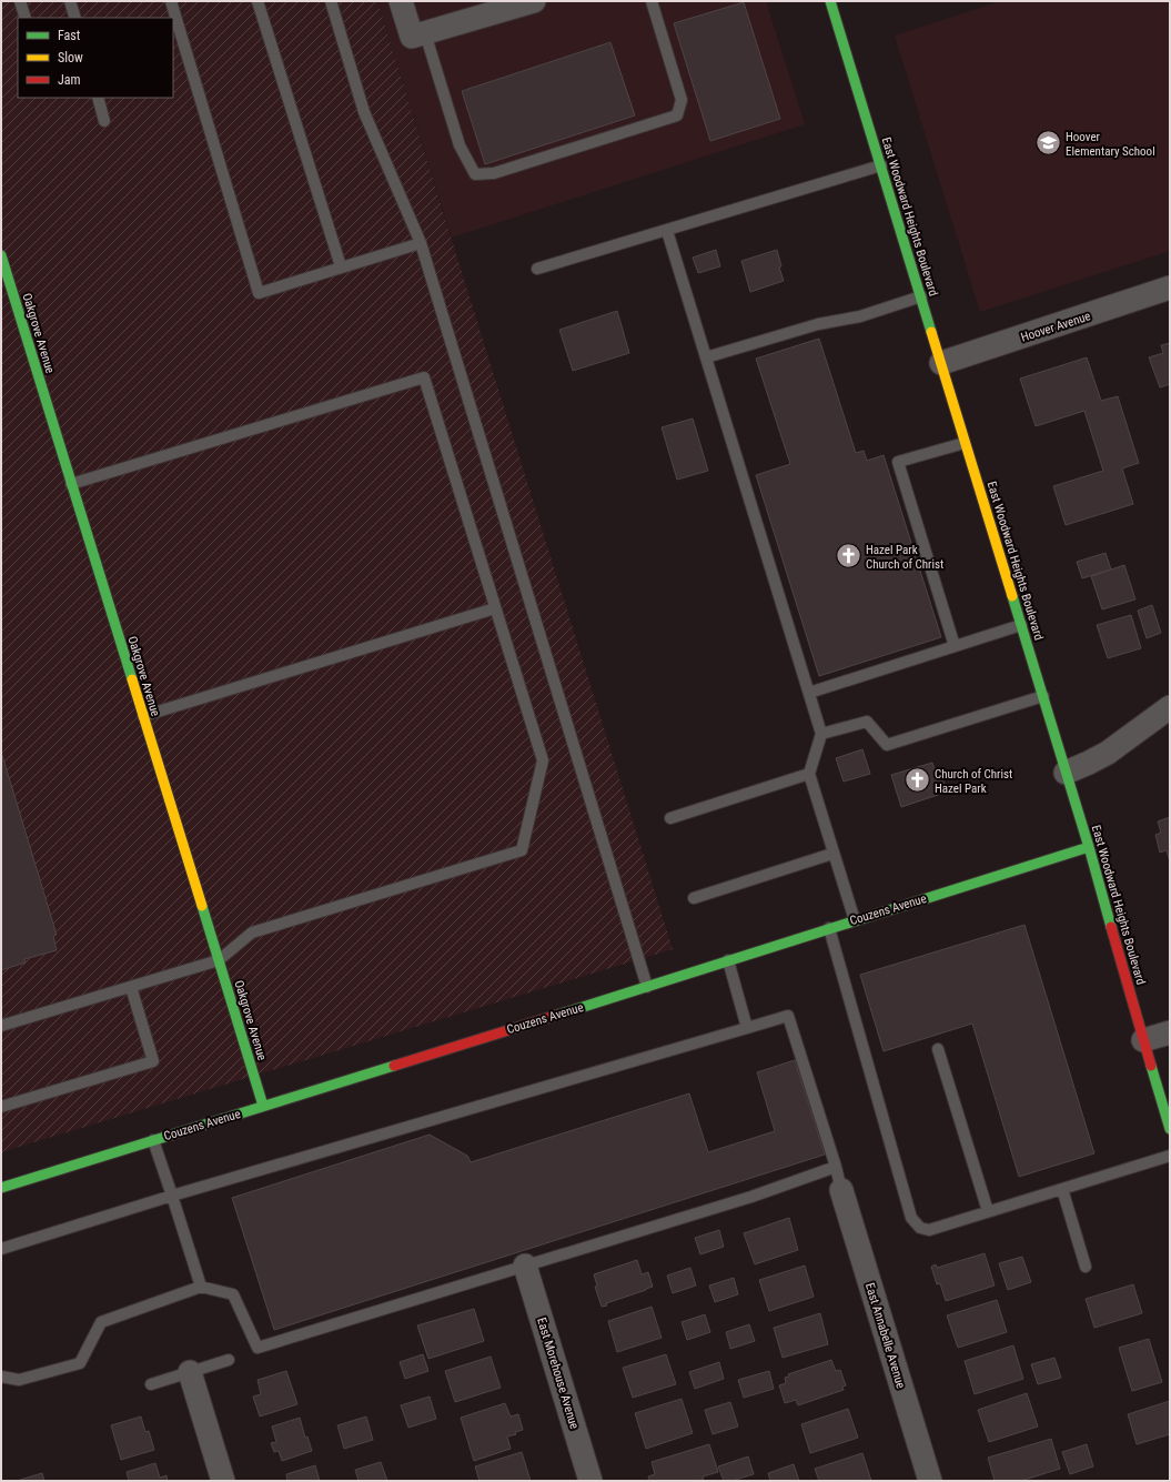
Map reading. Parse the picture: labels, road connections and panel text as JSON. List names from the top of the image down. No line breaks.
{"streets":{"street":["East Woodward Heights Boulevard","Hoover Avenue","Oakgrove Avenue","Couzens Avenue","East Annabelle Avenue","East Morehouse Avenue"]},"crossings":[["East Woodward Heights Boulevard","Hoover Avenue"],["East Woodward Heights Boulevard","Couzens Avenue"],["Oakgrove Avenue","Couzens Avenue"]],"places":{"school or university":["Hoover Elementary School"],"church":["Hazel Park Church of Christ","Church of Christ Hazel Park"]},"legend":["Fast","Slow","Jam"]}
